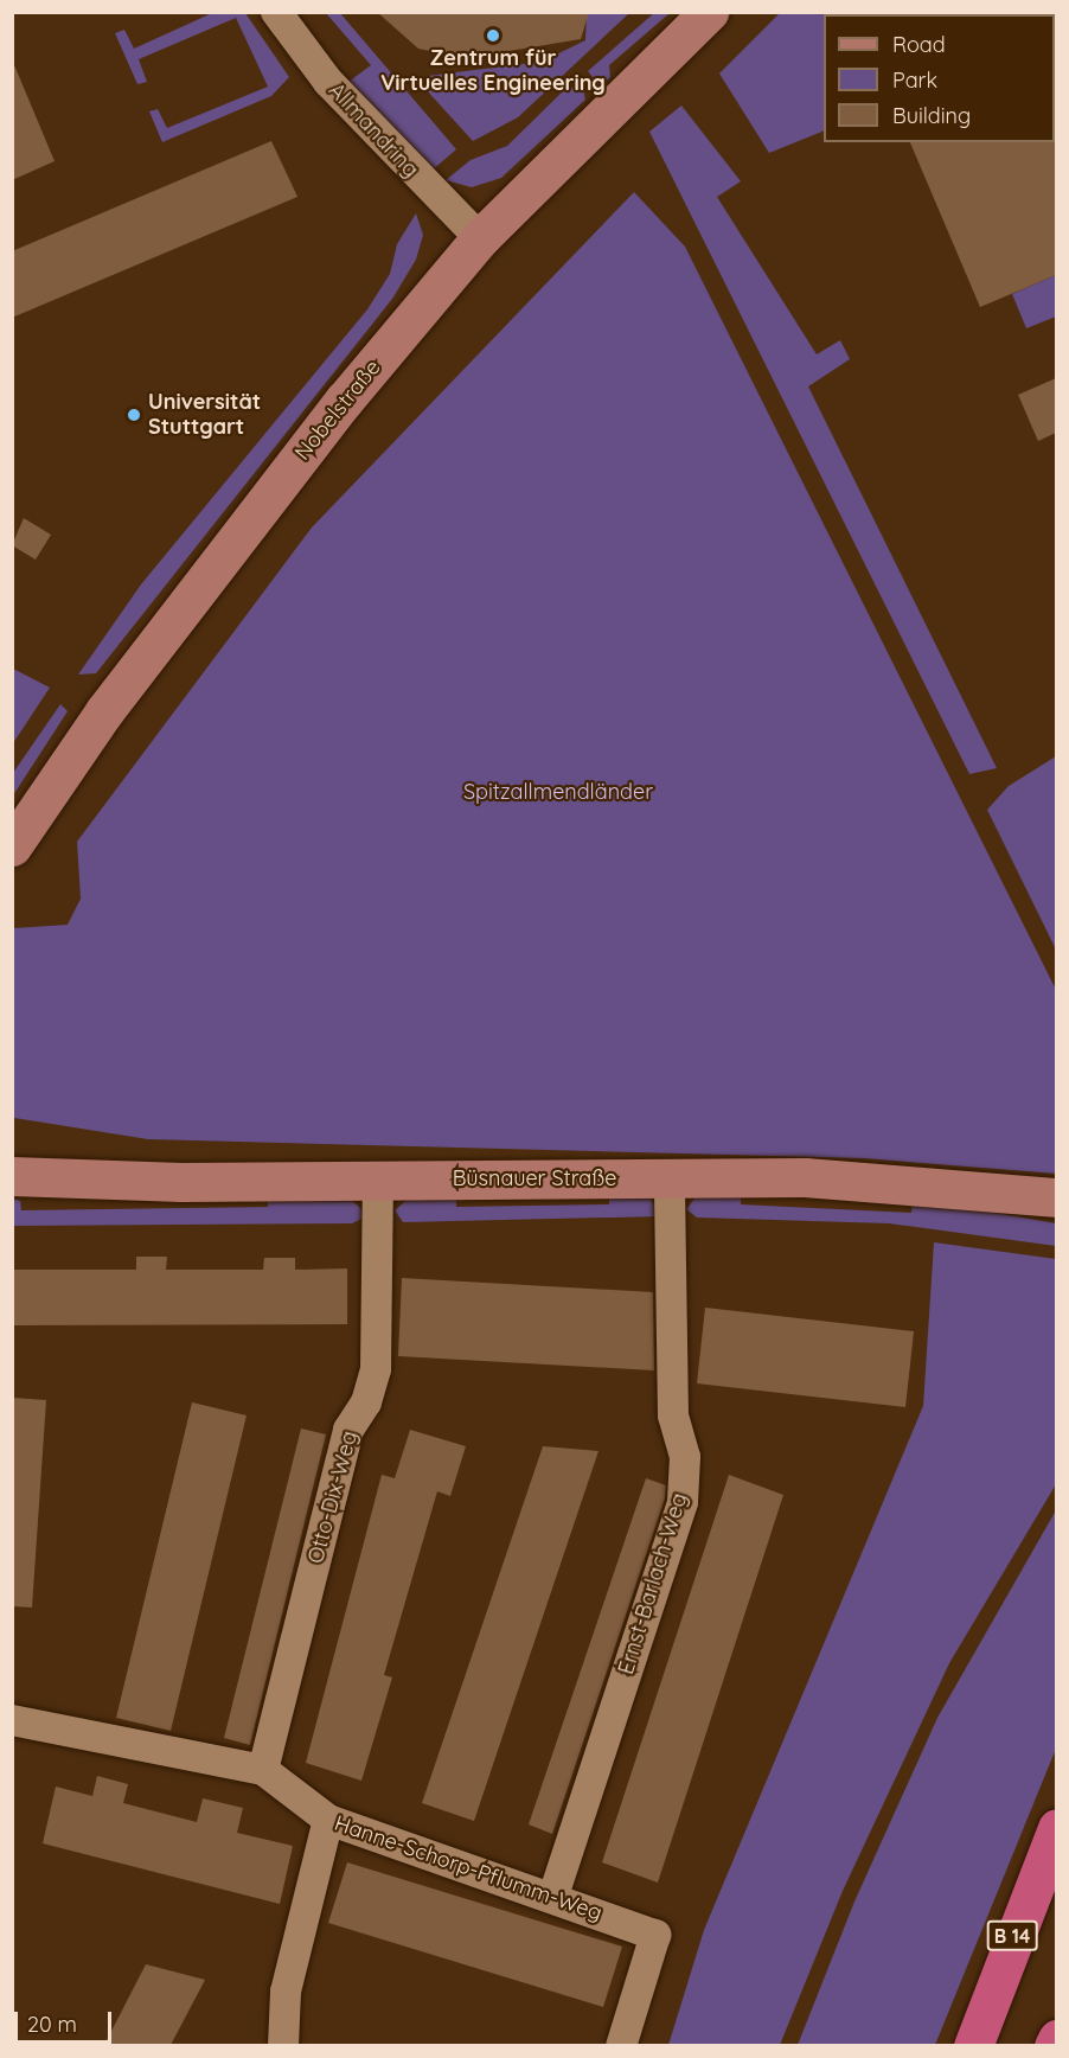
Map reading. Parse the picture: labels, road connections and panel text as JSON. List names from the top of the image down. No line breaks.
{"streets":{"highway":["B 14"],"street":["Allmandring","Nobelstraße","Büsnauer Straße","Otto-Dix-Weg","Ernst-Barlach-Weg","Hanne-Schorp-Pflumm-Weg"]},"crossings":[["Allmandring","Nobelstraße"],["Büsnauer Straße","Otto-Dix-Weg"],["Büsnauer Straße","Ernst-Barlach-Weg"],["Otto-Dix-Weg","Hanne-Schorp-Pflumm-Weg"],["Ernst-Barlach-Weg","Hanne-Schorp-Pflumm-Weg"]],"parks":["Spitzallmendländer"],"places":["Zentrum für Virtuelles Engineering","Universität Stuttgart"],"legend":["Road","Park","Building"],"scale_bar":"20 m"}
